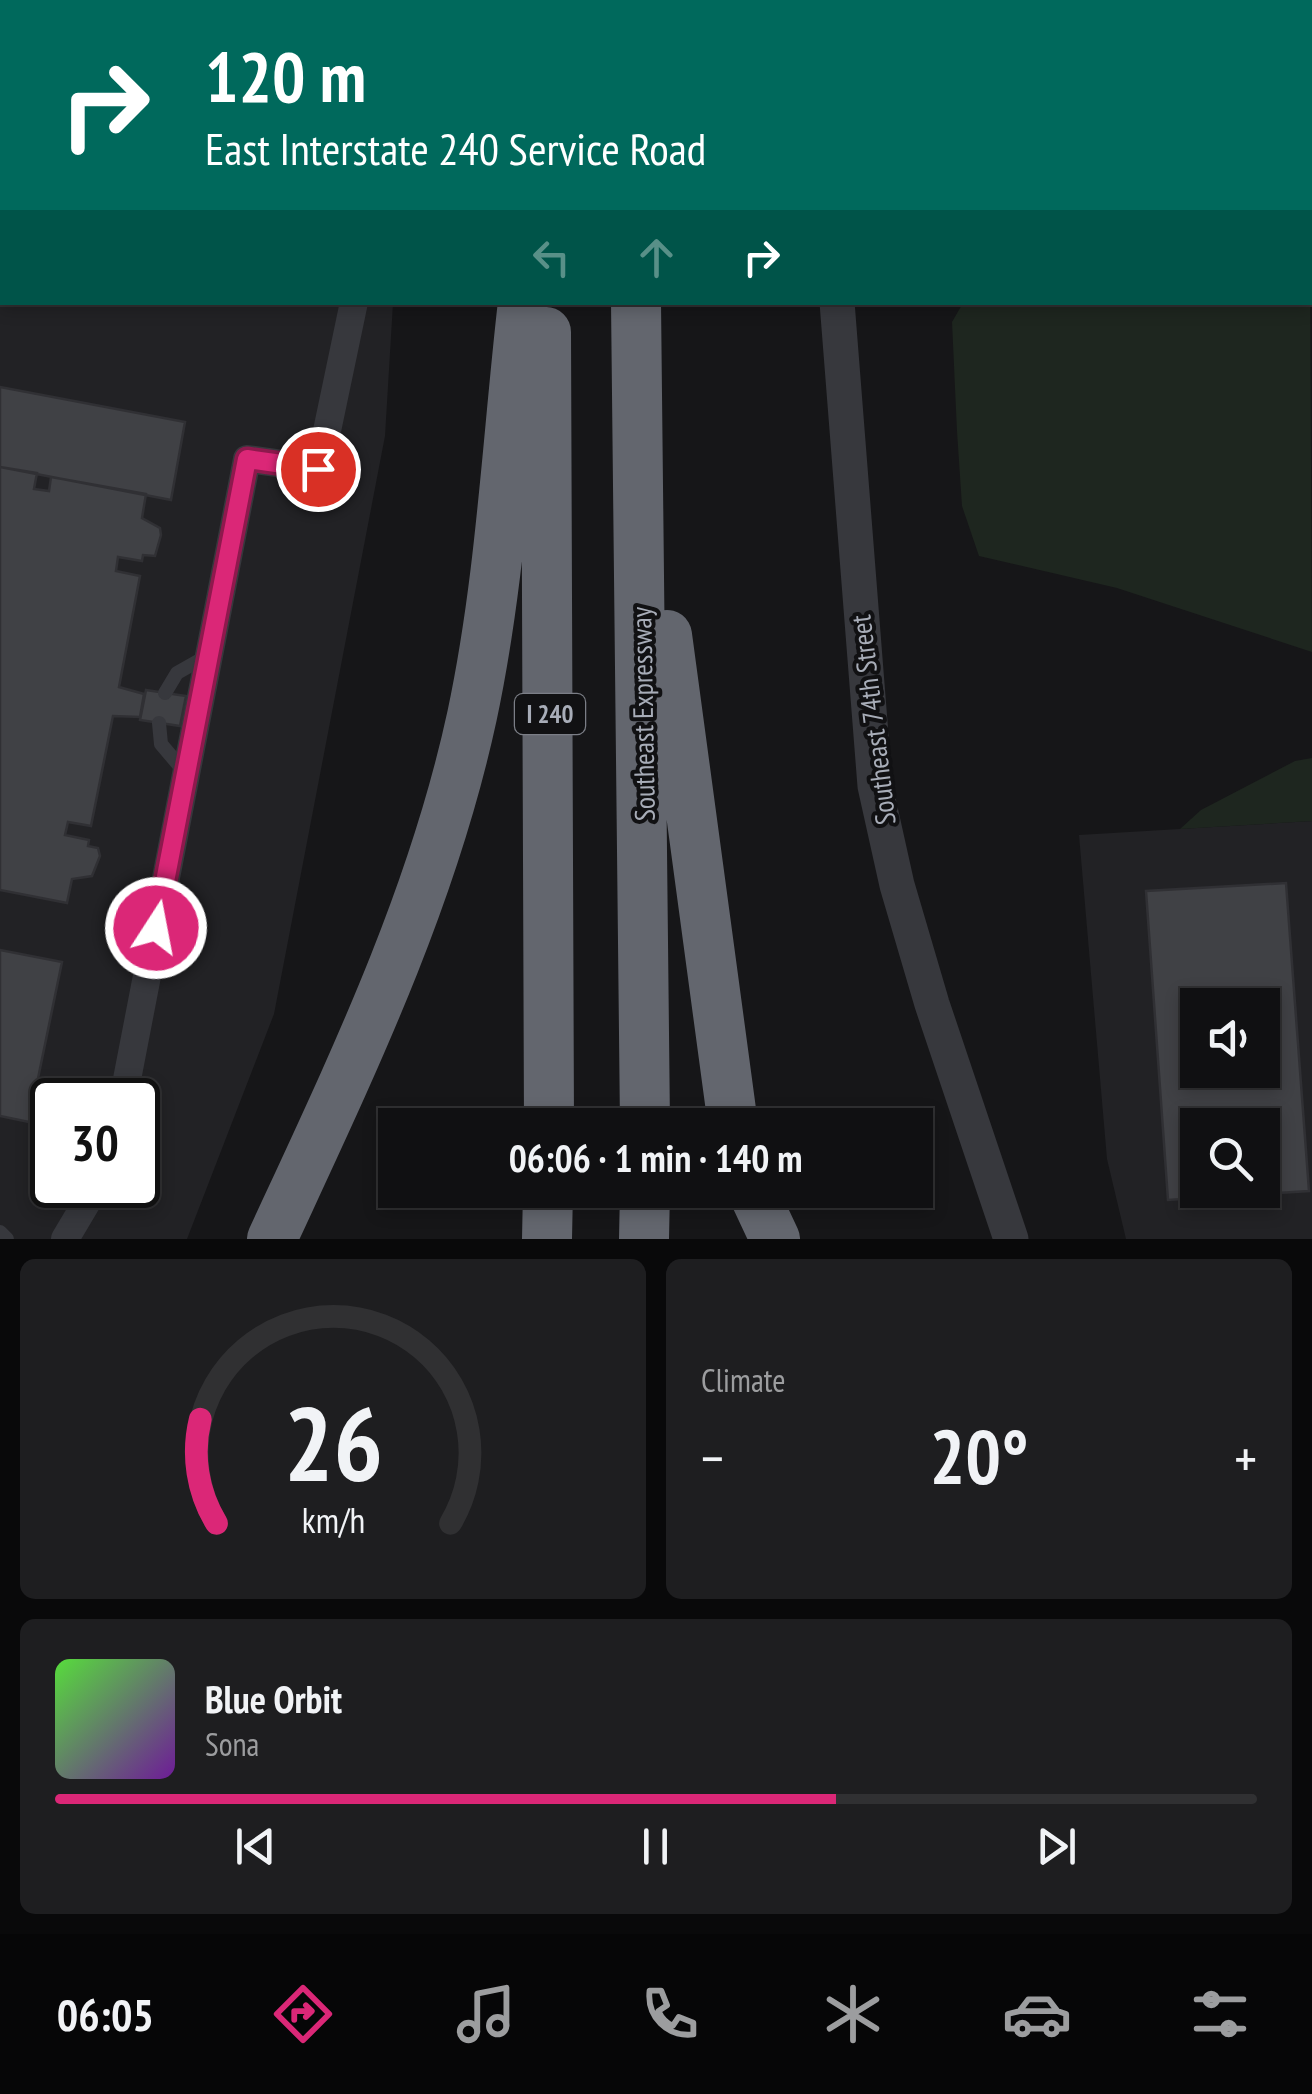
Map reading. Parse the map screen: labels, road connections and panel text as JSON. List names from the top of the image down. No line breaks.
{"streets":{"highway":["I 240","Southeast Expressway"],"street":["Southeast 74th Street"]},"page":{"turn":["120 m","East Interstate 240 Service Road"],"limit":"30","trip":"06:06 · 1 min · 140 m","tile":"Climate","heat":["−","20°","+"],"song":["Blue Orbit","Sona"],"tabs":"06:05","gauge":["26","km/h"]}}
